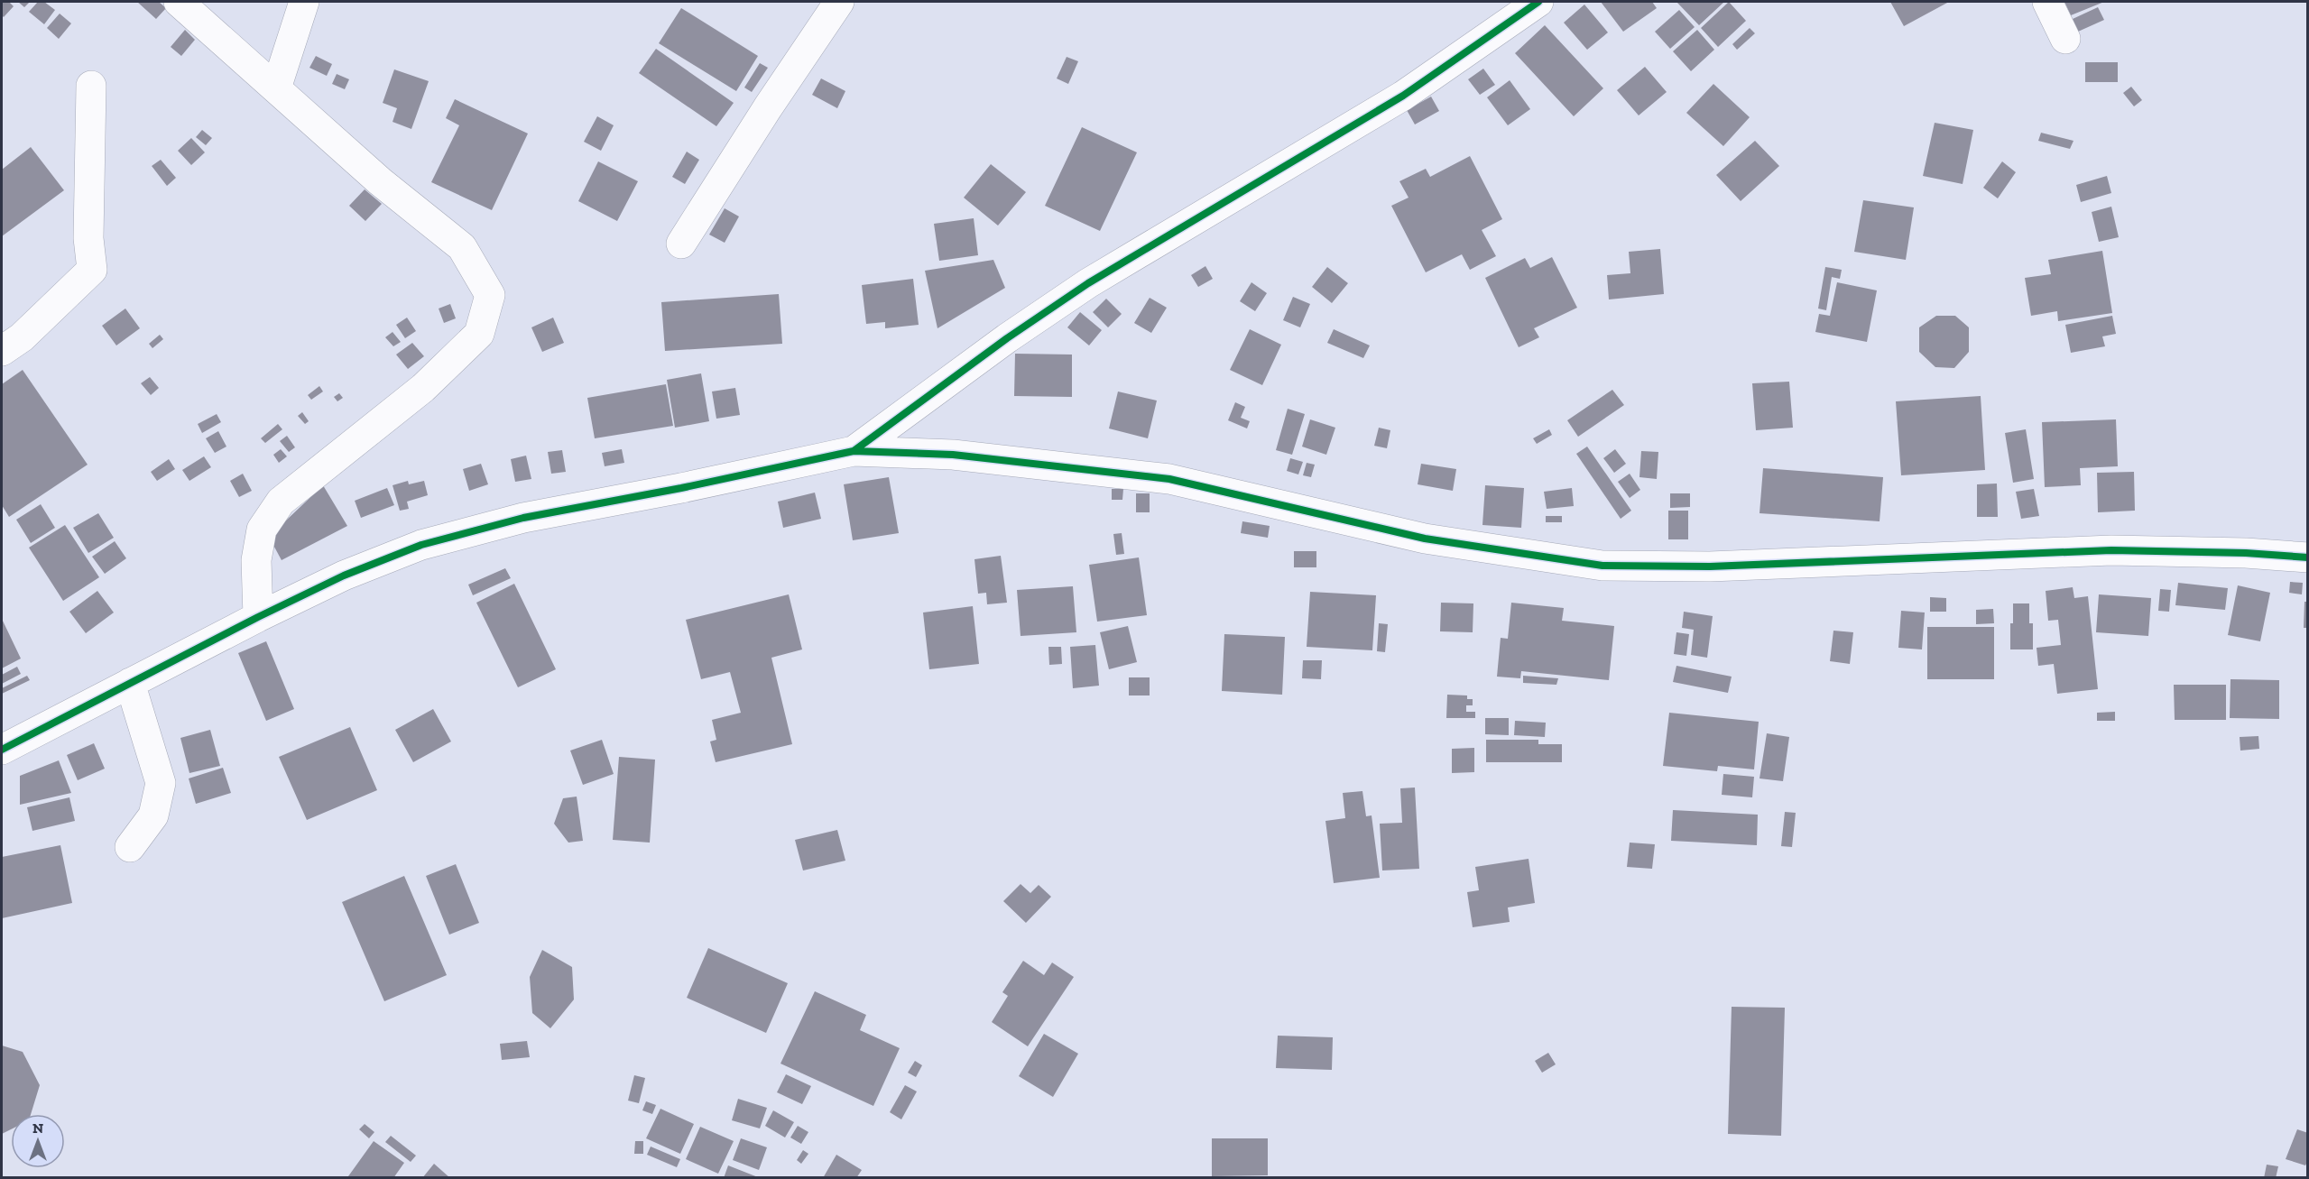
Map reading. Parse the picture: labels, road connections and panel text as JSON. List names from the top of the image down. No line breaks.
{"north":"top"}
